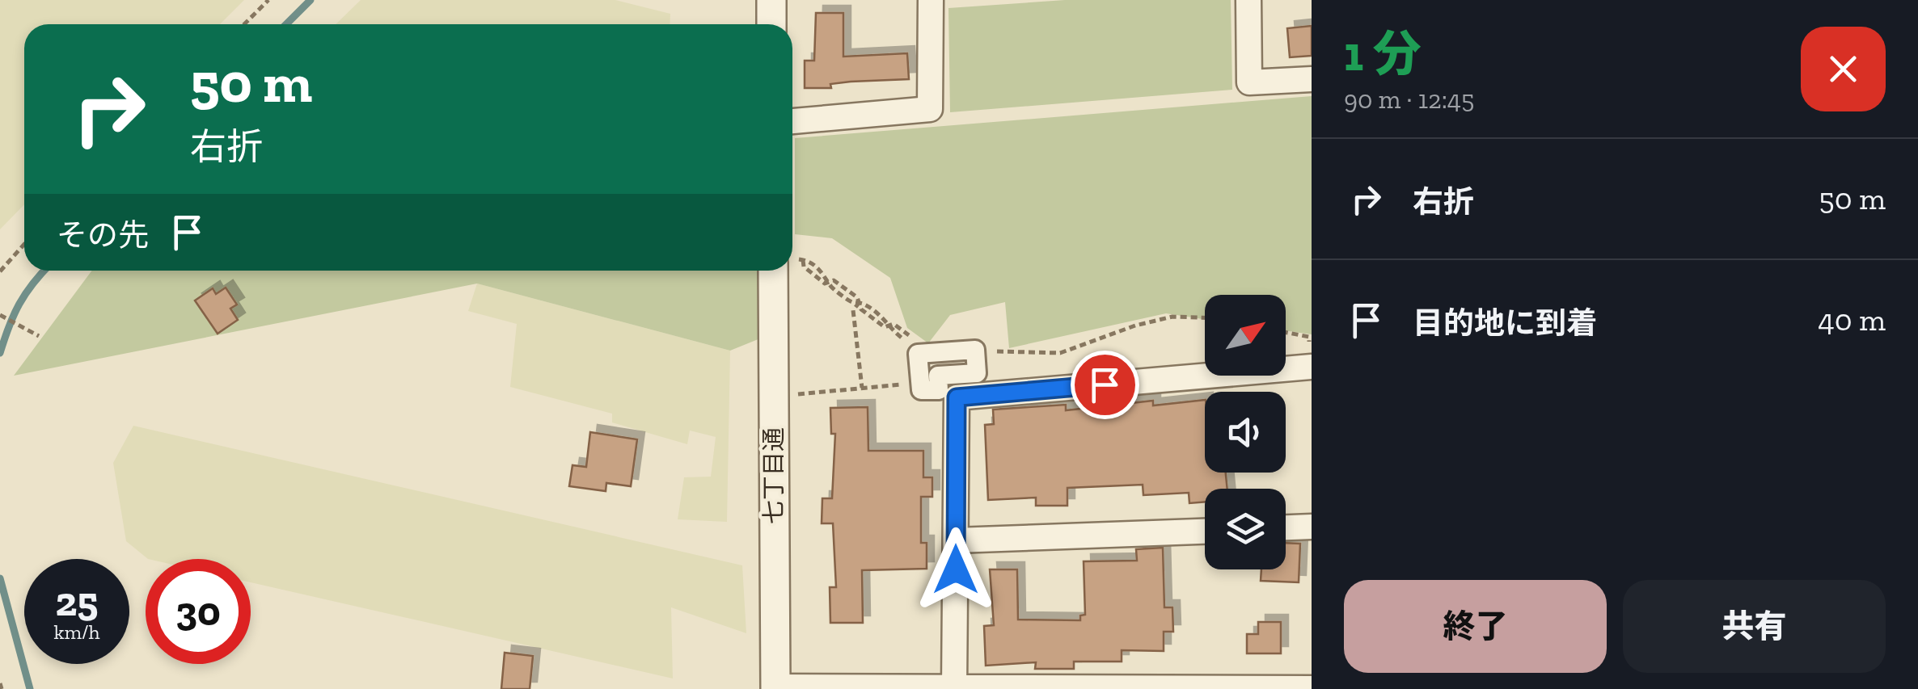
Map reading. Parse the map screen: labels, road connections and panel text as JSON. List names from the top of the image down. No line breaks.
{"streets":{"street":["七丁目通"]},"north":"top right","page":{"heading":["1 分","90 m · 12:45"],"turn":["50 m","右折"],"list":[{"name":"右折","value":"50 m"},{"name":"目的地に到着","value":"40 m"}],"then":"その先","speed":"25 km/h","limit":"30","buttons":["終了","共有"]}}
